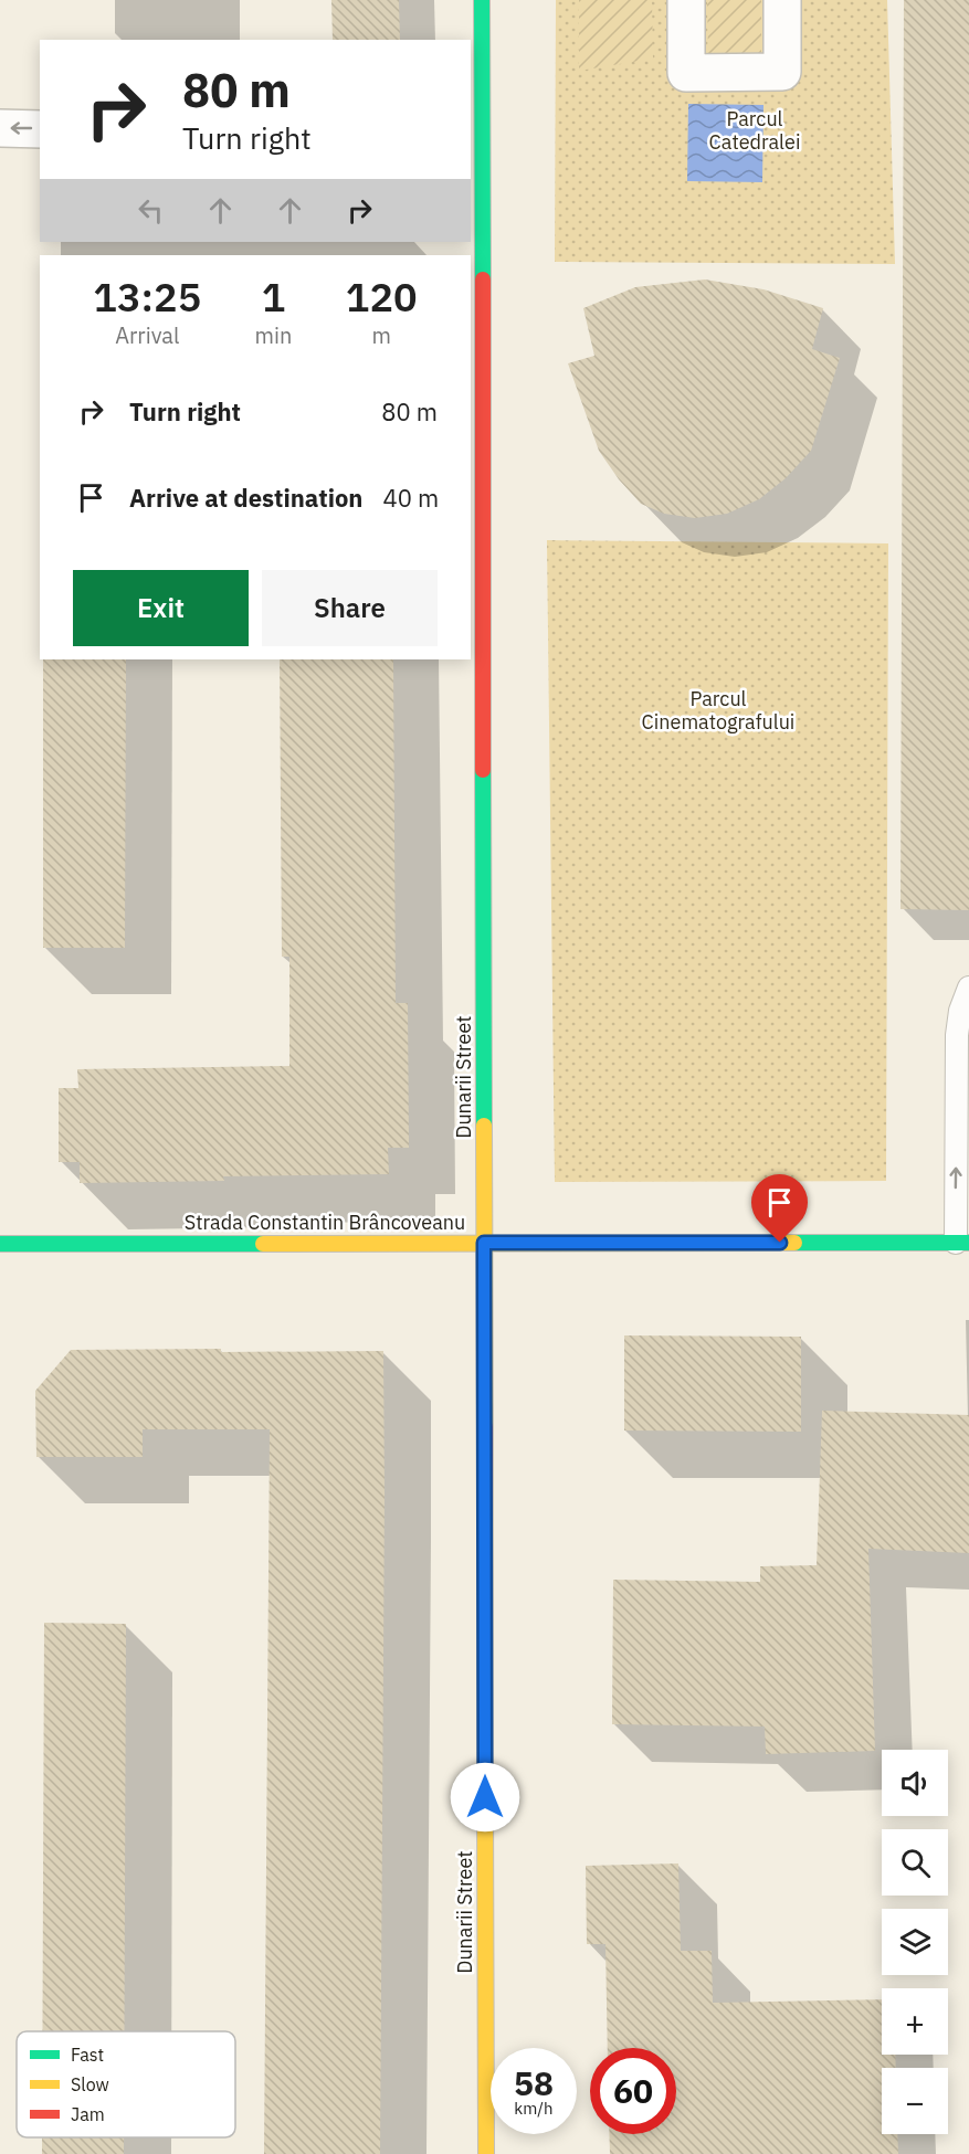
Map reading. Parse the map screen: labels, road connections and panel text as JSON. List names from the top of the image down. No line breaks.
{"streets":{"main road":["Dunarii Street","Strada Constantin Brâncoveanu"]},"crossings":[["Dunarii Street","Strada Constantin Brâncoveanu"]],"parks":["Parcul Catedralei","Parcul Cinematografului"],"legend":["Fast","Slow","Jam"],"page":{"turn":["80 m","Turn right"],"eta":["13:25","Arrival","1","min","120","m"],"list":[{"name":"Turn right","value":"80 m"},{"name":"Arrive at destination","value":"40 m"}],"buttons":["Exit","Share"],"map_buttons":["+","−"],"speed":"58 km/h","limit":"60"}}
